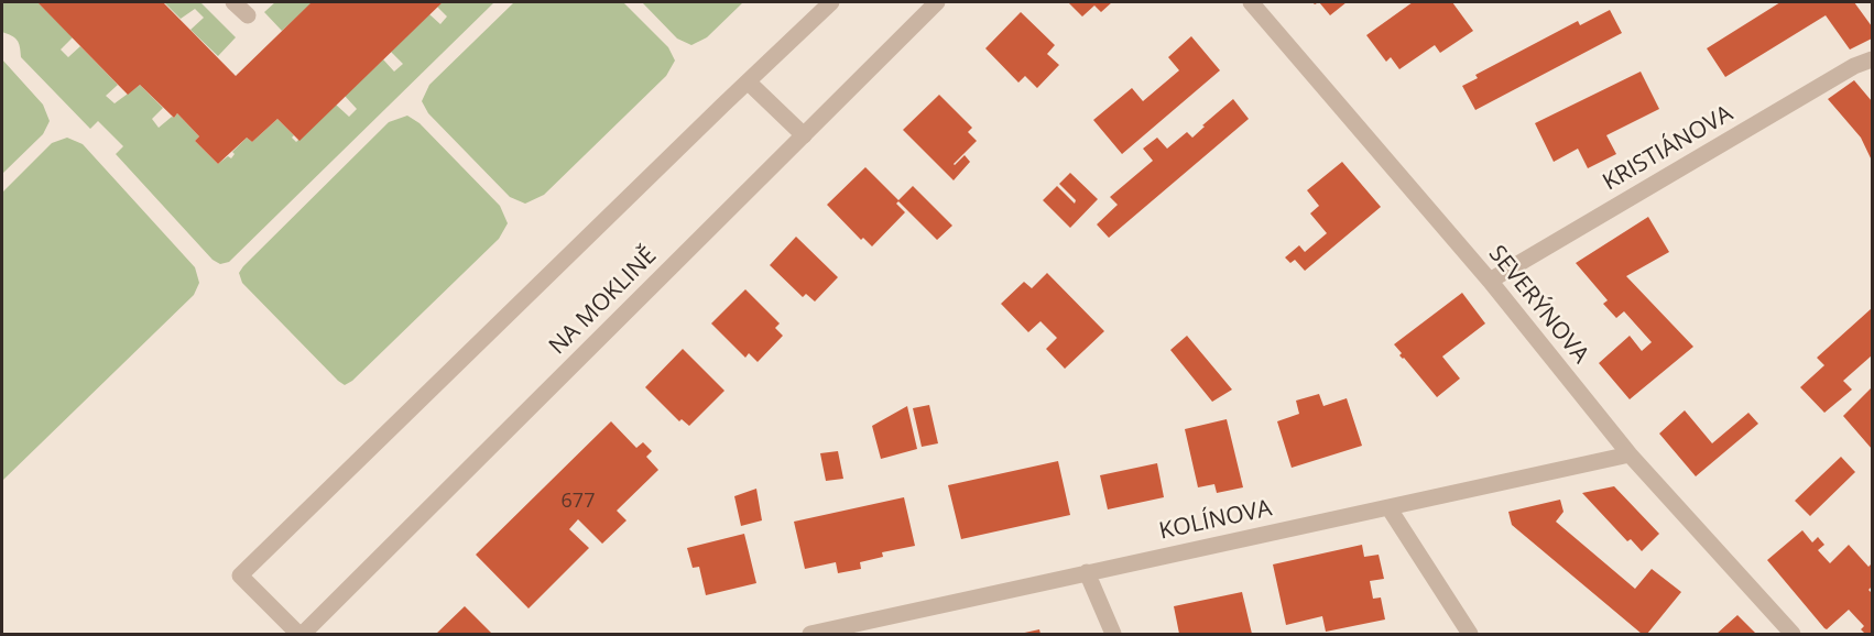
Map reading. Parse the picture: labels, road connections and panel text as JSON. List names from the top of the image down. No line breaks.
{"streets":{"street":["KRISTIÁNOVA","NA MOKLINĚ","SEVERÝNOVA","KOLÍNOVA"]},"crossings":[["KRISTIÁNOVA","SEVERÝNOVA"],["SEVERÝNOVA","KOLÍNOVA"]],"house_numbers":["677"]}
